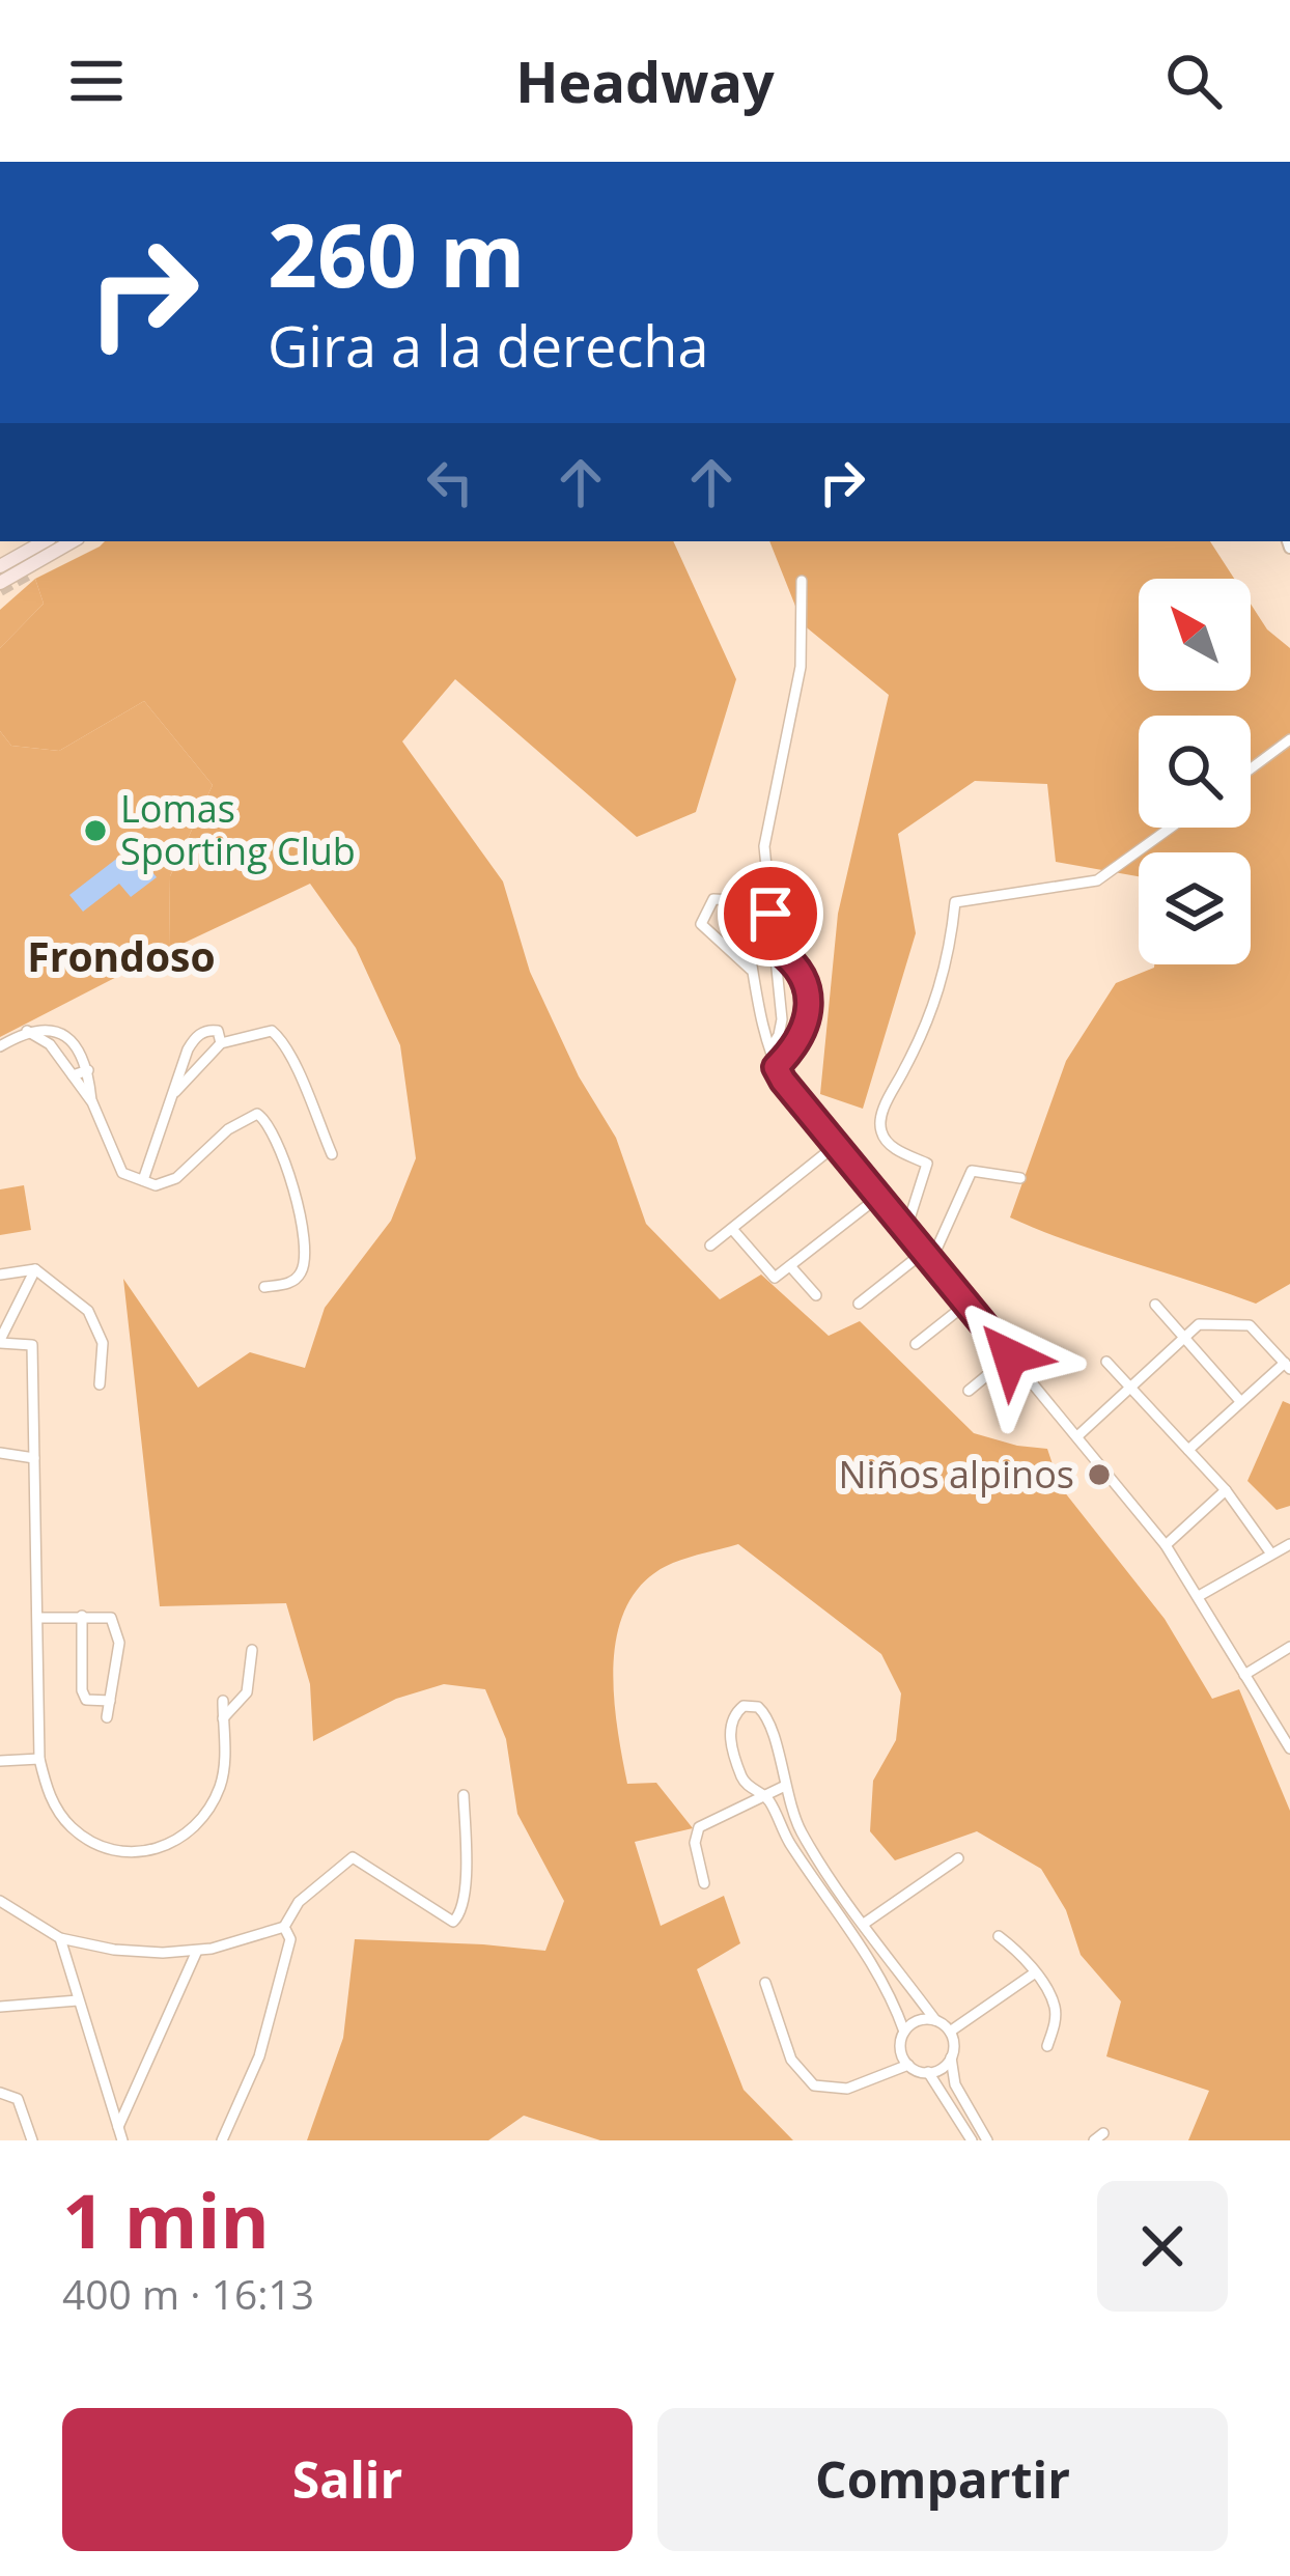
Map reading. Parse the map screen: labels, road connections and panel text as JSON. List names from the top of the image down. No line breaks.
{"districts":["Frondoso"],"places":["Lomas Sporting Club","Niños alpinos"],"north":"top left","page":{"header":"Headway","turn":["260 m","Gira a la derecha"],"heading":["1 min","400 m · 16:13"],"buttons":["Salir","Compartir"]}}
